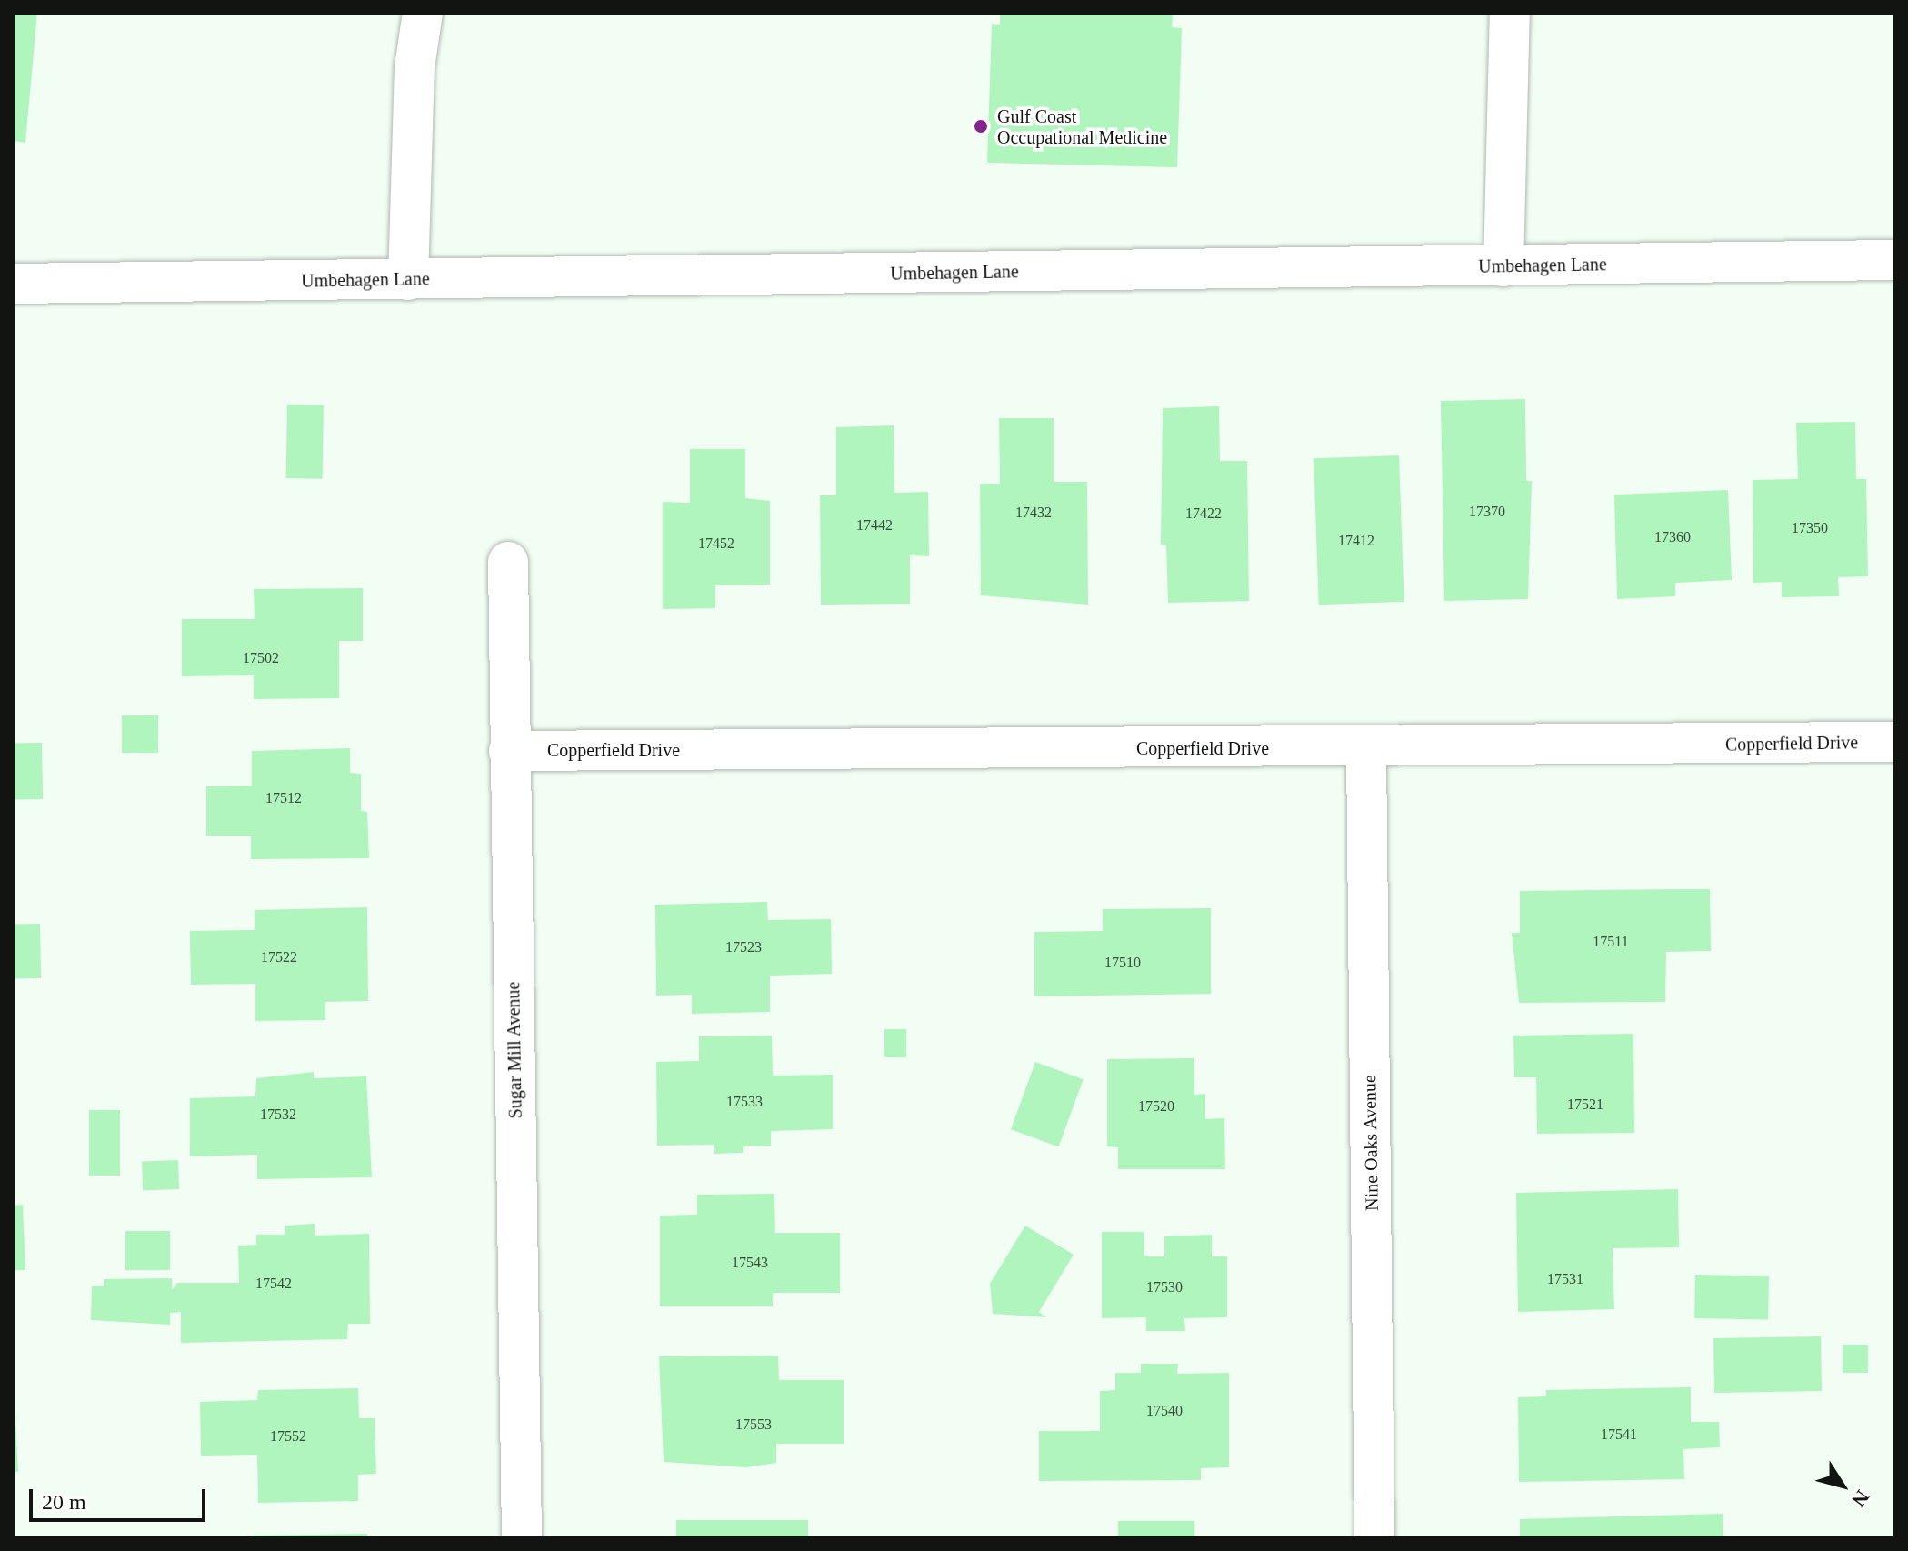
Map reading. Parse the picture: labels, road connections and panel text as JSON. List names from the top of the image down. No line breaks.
{"streets":{"street":["Umbehagen Lane","Copperfield Drive","Sugar Mill Avenue","Nine Oaks Avenue"]},"crossings":[["Copperfield Drive","Sugar Mill Avenue"],["Copperfield Drive","Nine Oaks Avenue"]],"places":["Gulf Coast Occupational Medicine"],"house_numbers":["17370","17432","17422","17442","17350","17360","17412","17452","17502","17512","17511","17523","17522","17510","17533","17521","17520","17532","17543","17531","17542","17530","17540","17553","17541","17552"],"scale_bar":"20 m","north":"bottom right"}
